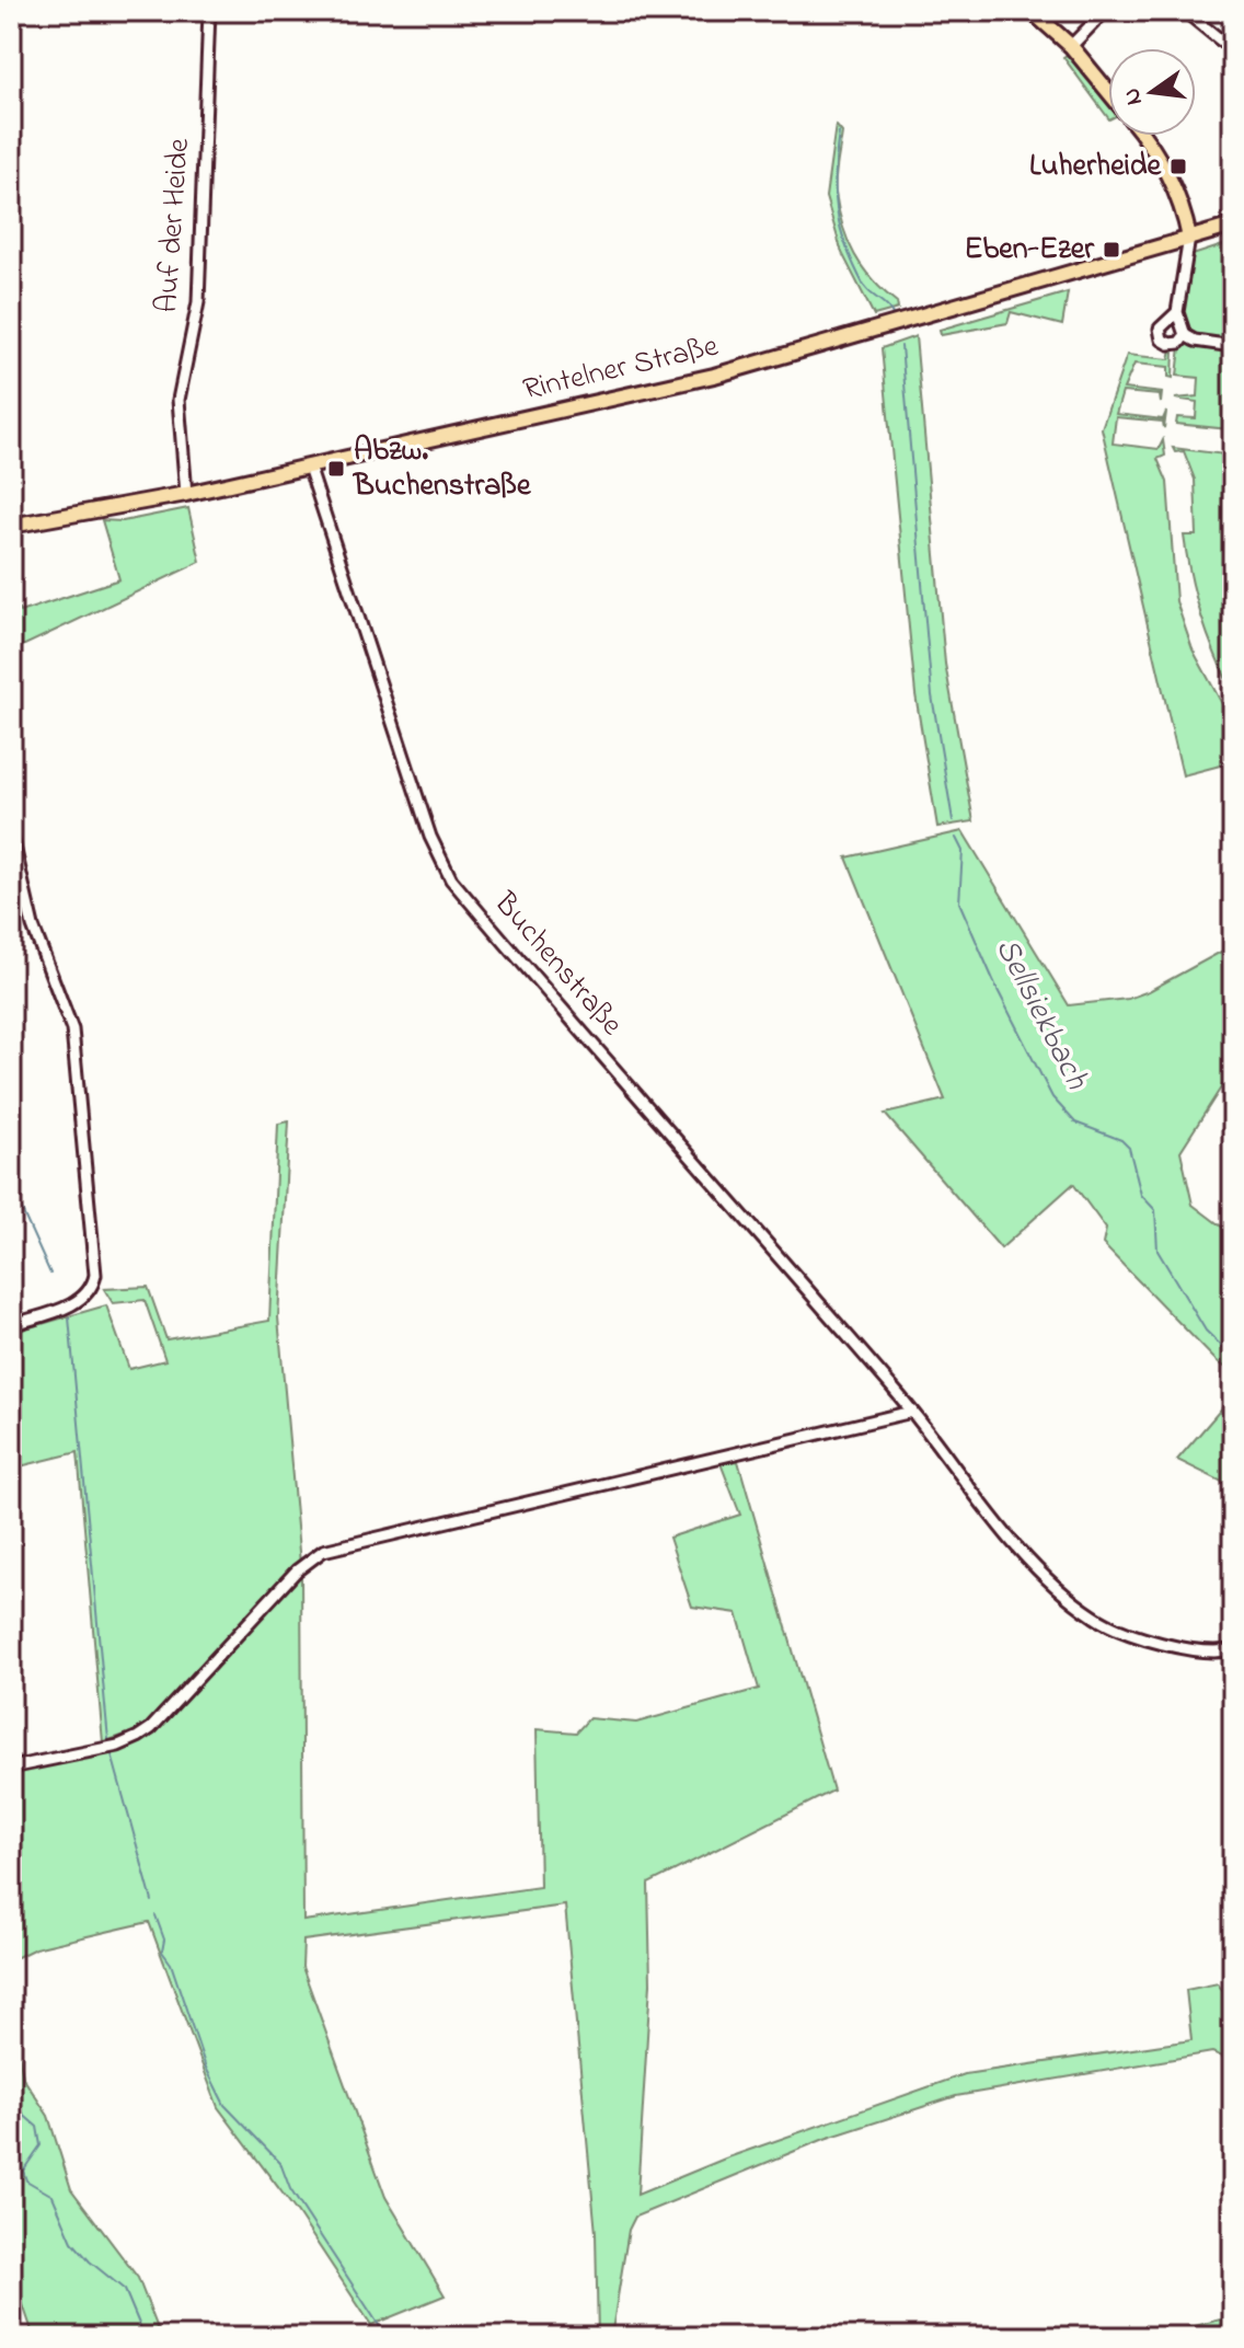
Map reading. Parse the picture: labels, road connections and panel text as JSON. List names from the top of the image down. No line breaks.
{"streets":{"main road":["Rintelner Straße"],"street":["Auf der Heide","Buchenstraße"]},"crossings":[["Auf der Heide","Rintelner Straße"],["Rintelner Straße","Buchenstraße"]],"water":["Sellsiekbach"],"places":{"transit":["Luherheide","Eben-Ezer","Abzw. Buchenstraße"]},"north":"left"}
